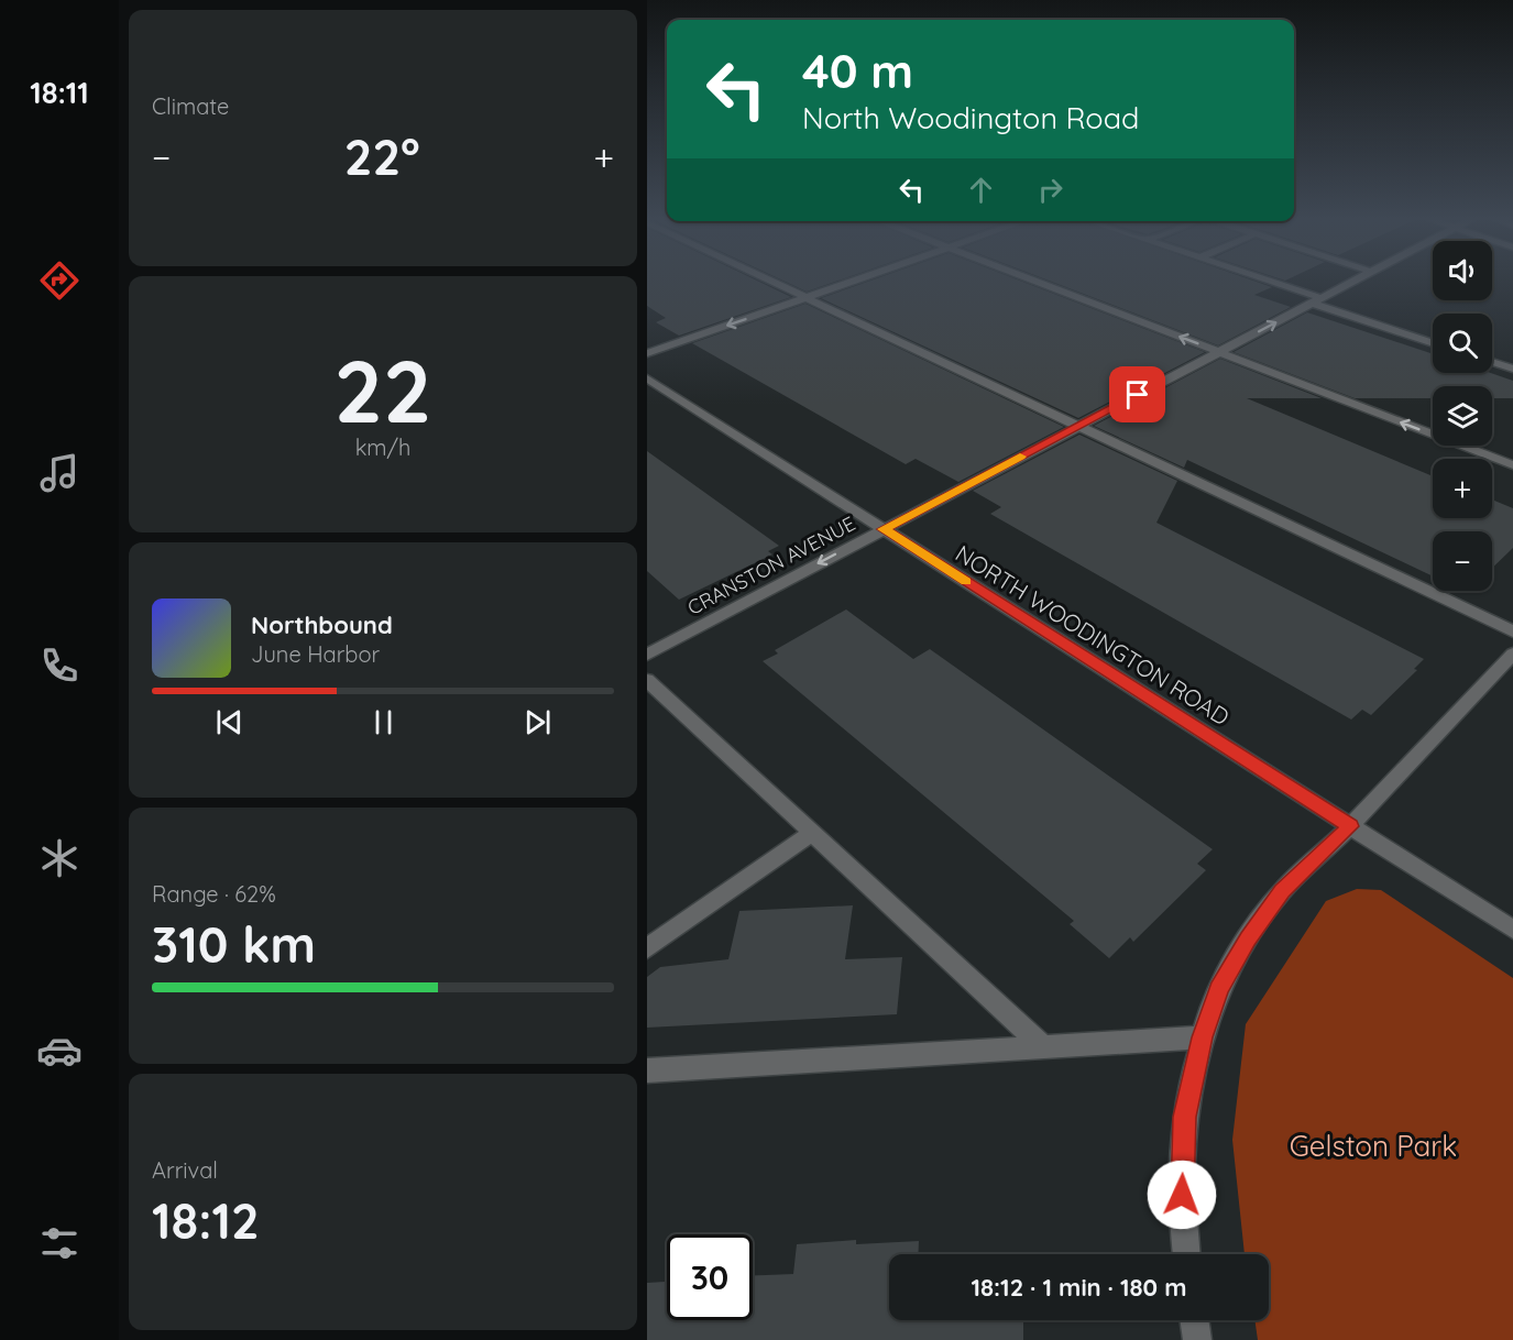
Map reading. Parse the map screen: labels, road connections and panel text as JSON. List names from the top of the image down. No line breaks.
{"streets":{"street":["CRANSTON AVENUE","NORTH WOODINGTON ROAD"]},"crossings":[["CRANSTON AVENUE","NORTH WOODINGTON ROAD"]],"parks":["Gelston Park"],"page":{"tabs":"18:11","tile":["Climate",["22","km/h"],["Range · 62%","310 km"],["Arrival","18:12"]],"turn":["40 m","North Woodington Road"],"heat":["−","22°","+"],"map_buttons":["+","−"],"song":["Northbound","June Harbor"],"limit":"30","trip":"18:12 · 1 min · 180 m"}}
